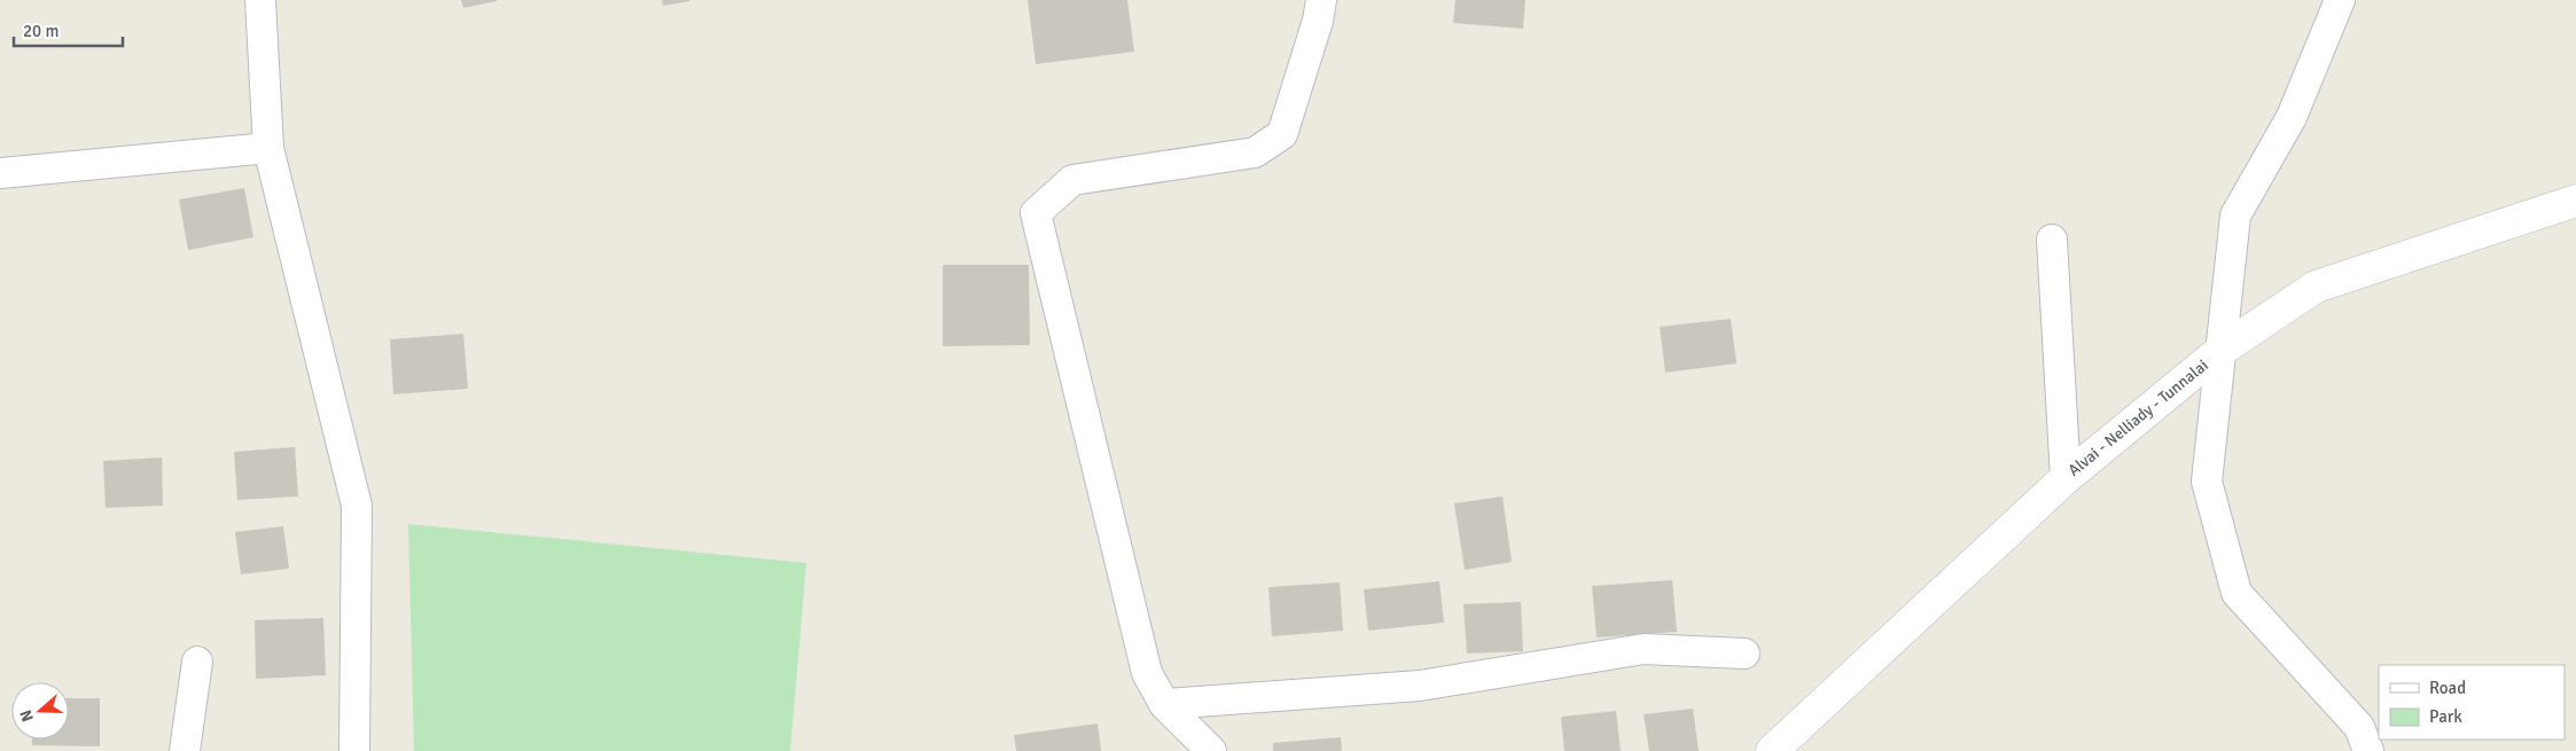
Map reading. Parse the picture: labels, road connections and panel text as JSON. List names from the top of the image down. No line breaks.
{"streets":{"main road":["Alvai - Nelliady - Tunnalai"]},"legend":["Road","Park"],"scale_bar":"20 m","north":"left"}
